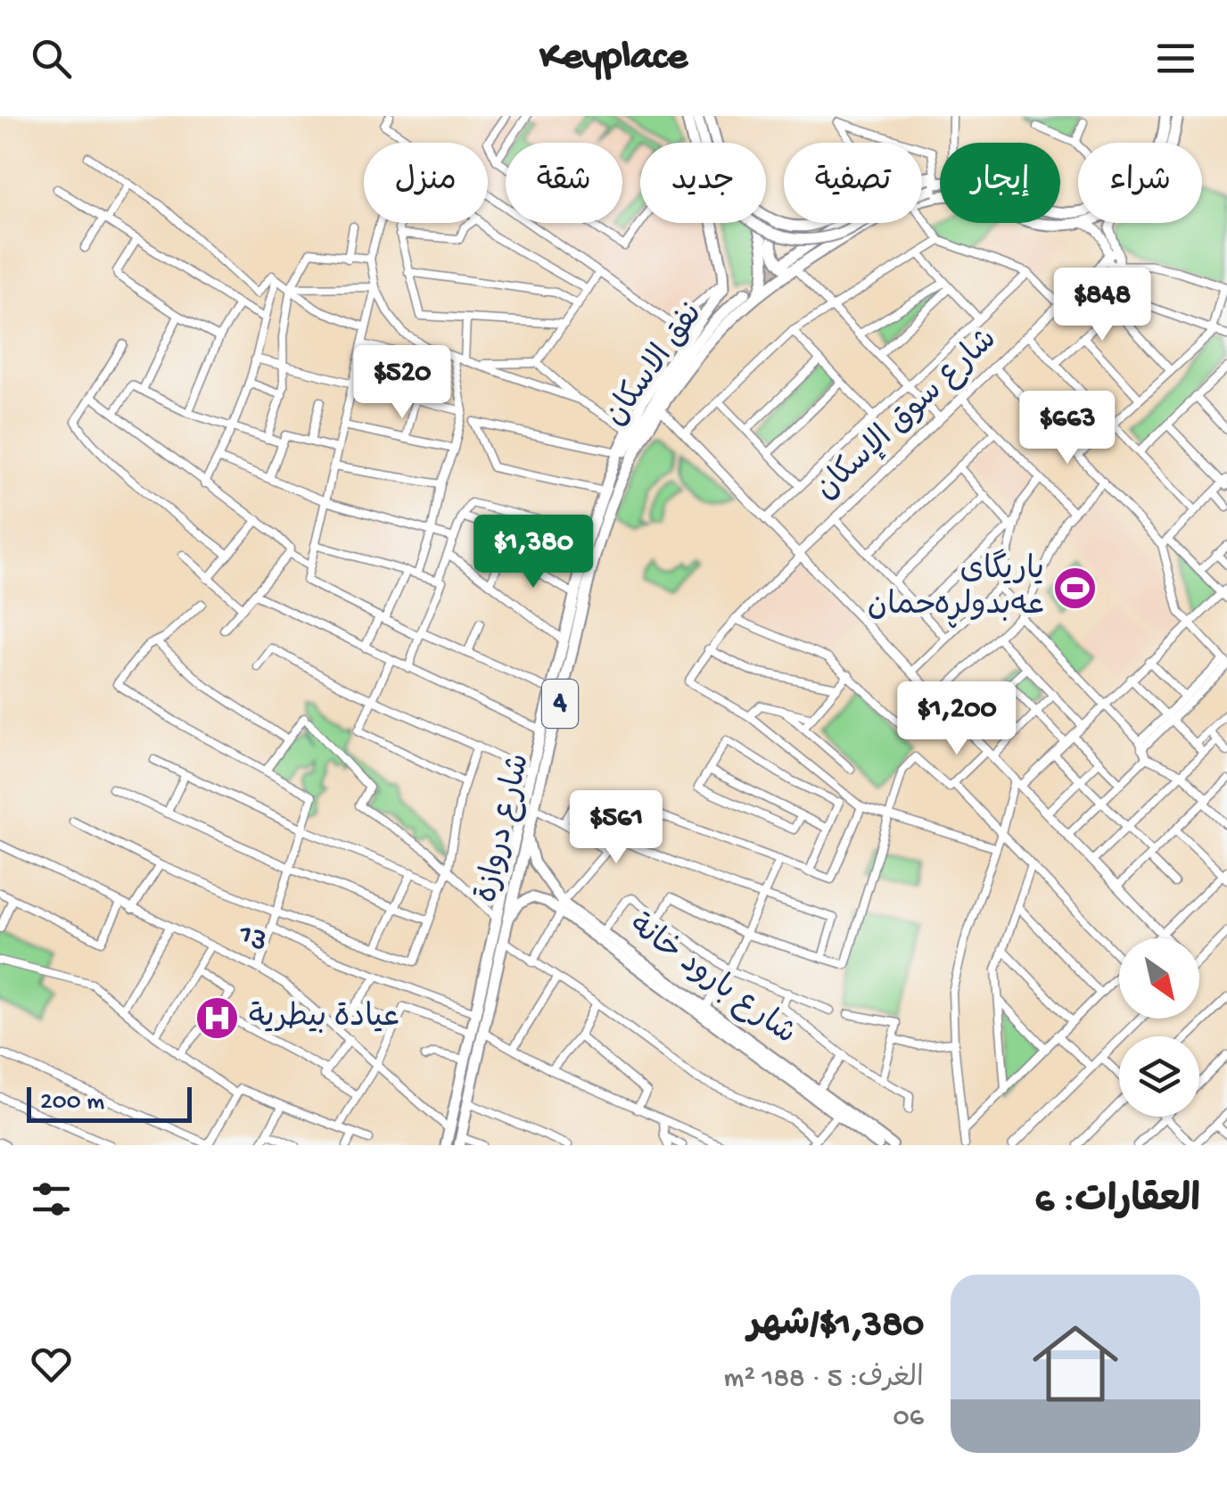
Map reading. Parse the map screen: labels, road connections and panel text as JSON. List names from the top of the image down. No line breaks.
{"streets":{"main road":["نفق الاسكان","4","شارع دروازة","شارع بارود خانة"],"street":["شارع سوق الإسكان","13"]},"crossings":[["نفق الاسكان","شارع دروازة"],["شارع دروازة","13"],["شارع دروازة","شارع بارود خانة"]],"places":{"sports":["یاریگای عەبدولڕەحمان"],"hospital":["عيادة بيطرية"]},"scale_bar":"200 m","north":"bottom right","page":{"header":"Keyplace","chip":["شراء","إيجار","تصفية","جديد","شقة","منزل"],"price":["$848","$520","$663","$1,380","$1,200","$561"],"scale":"200 m","heading":"العقارات: 6","list":[{"name":"$1,380/شهر","note":"الغرف: 5 · 188 m² · 06"}]}}
